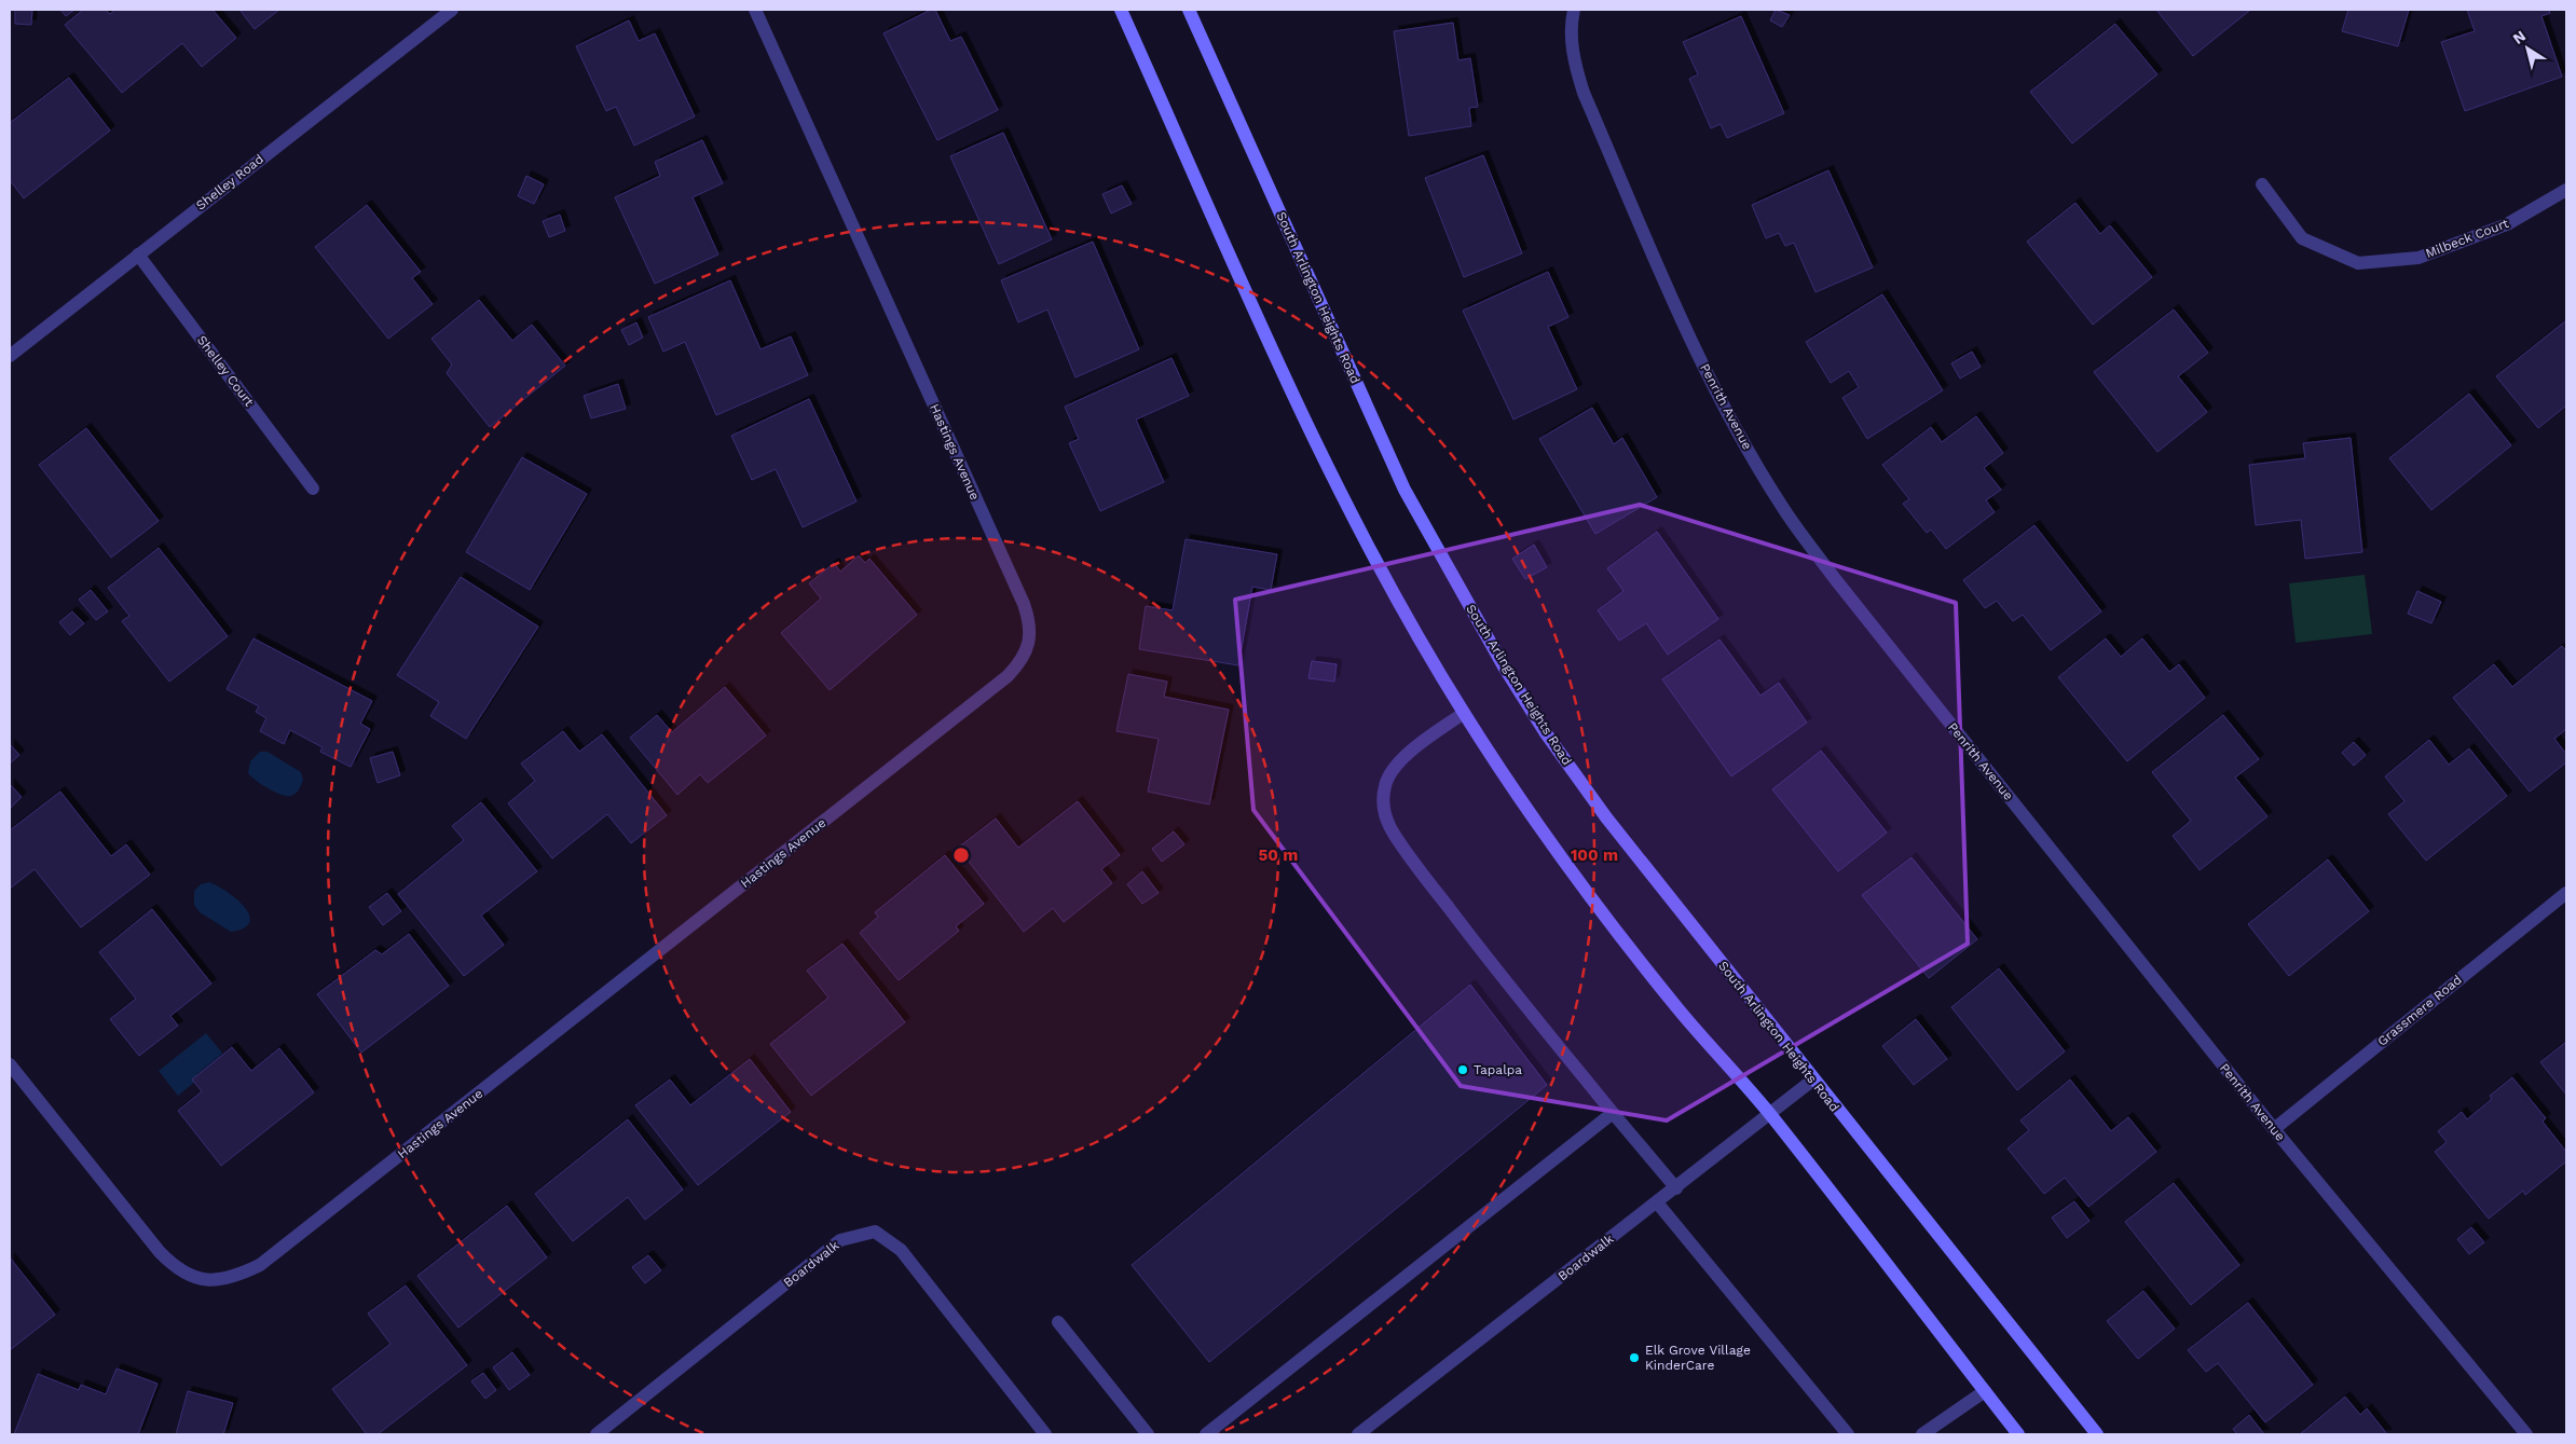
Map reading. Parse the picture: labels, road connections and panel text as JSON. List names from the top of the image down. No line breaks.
{"streets":{"main road":["South Arlington Heights Road"],"street":["Shelley Road","Milbeck Court","Shelley Court","Penrith Avenue","Hastings Avenue","Grassmere Road","Boardwalk"]},"crossings":[["Shelley Road","Shelley Court"],["South Arlington Heights Road","Boardwalk"],["Penrith Avenue","Grassmere Road"]],"places":["Tapalpa","Elk Grove Village KinderCare"],"north":"top left","rings":["50 m","100 m"]}
